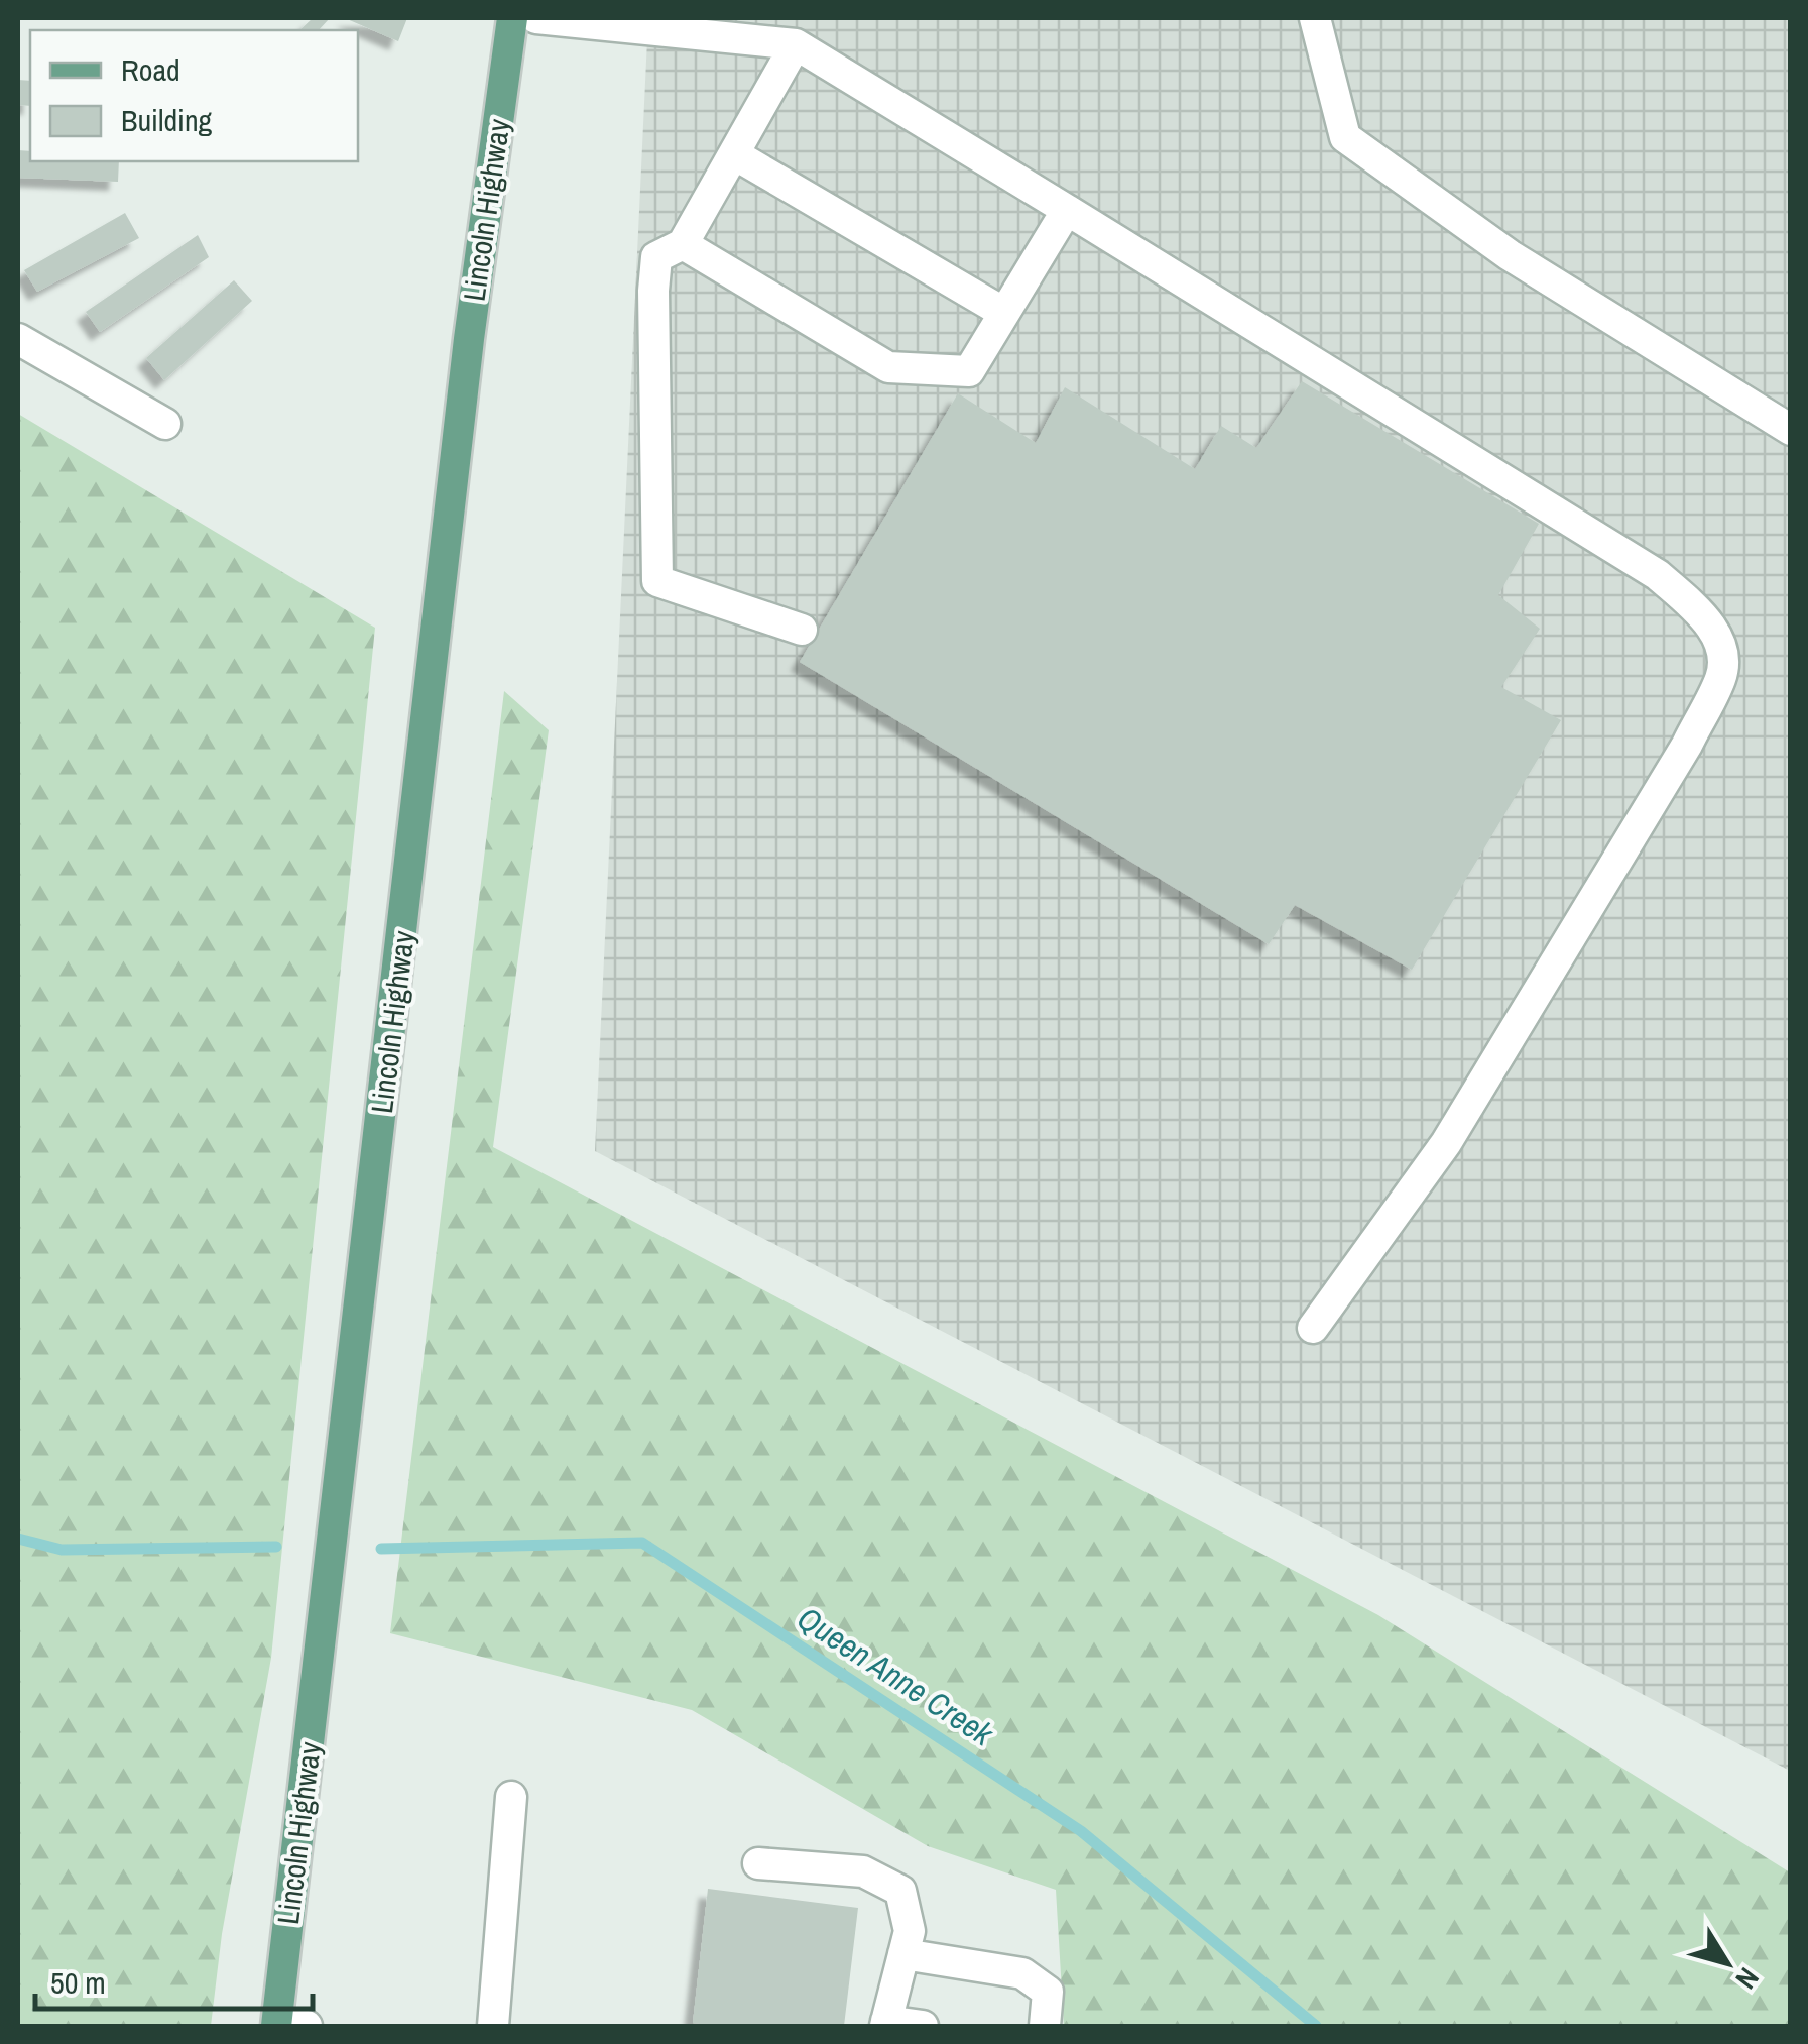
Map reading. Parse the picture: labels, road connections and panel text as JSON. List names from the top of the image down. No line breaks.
{"streets":{"main road":["Lincoln Highway"]},"water":["Queen Anne Creek"],"legend":["Road","Building"],"scale_bar":"50 m","north":"bottom right"}
